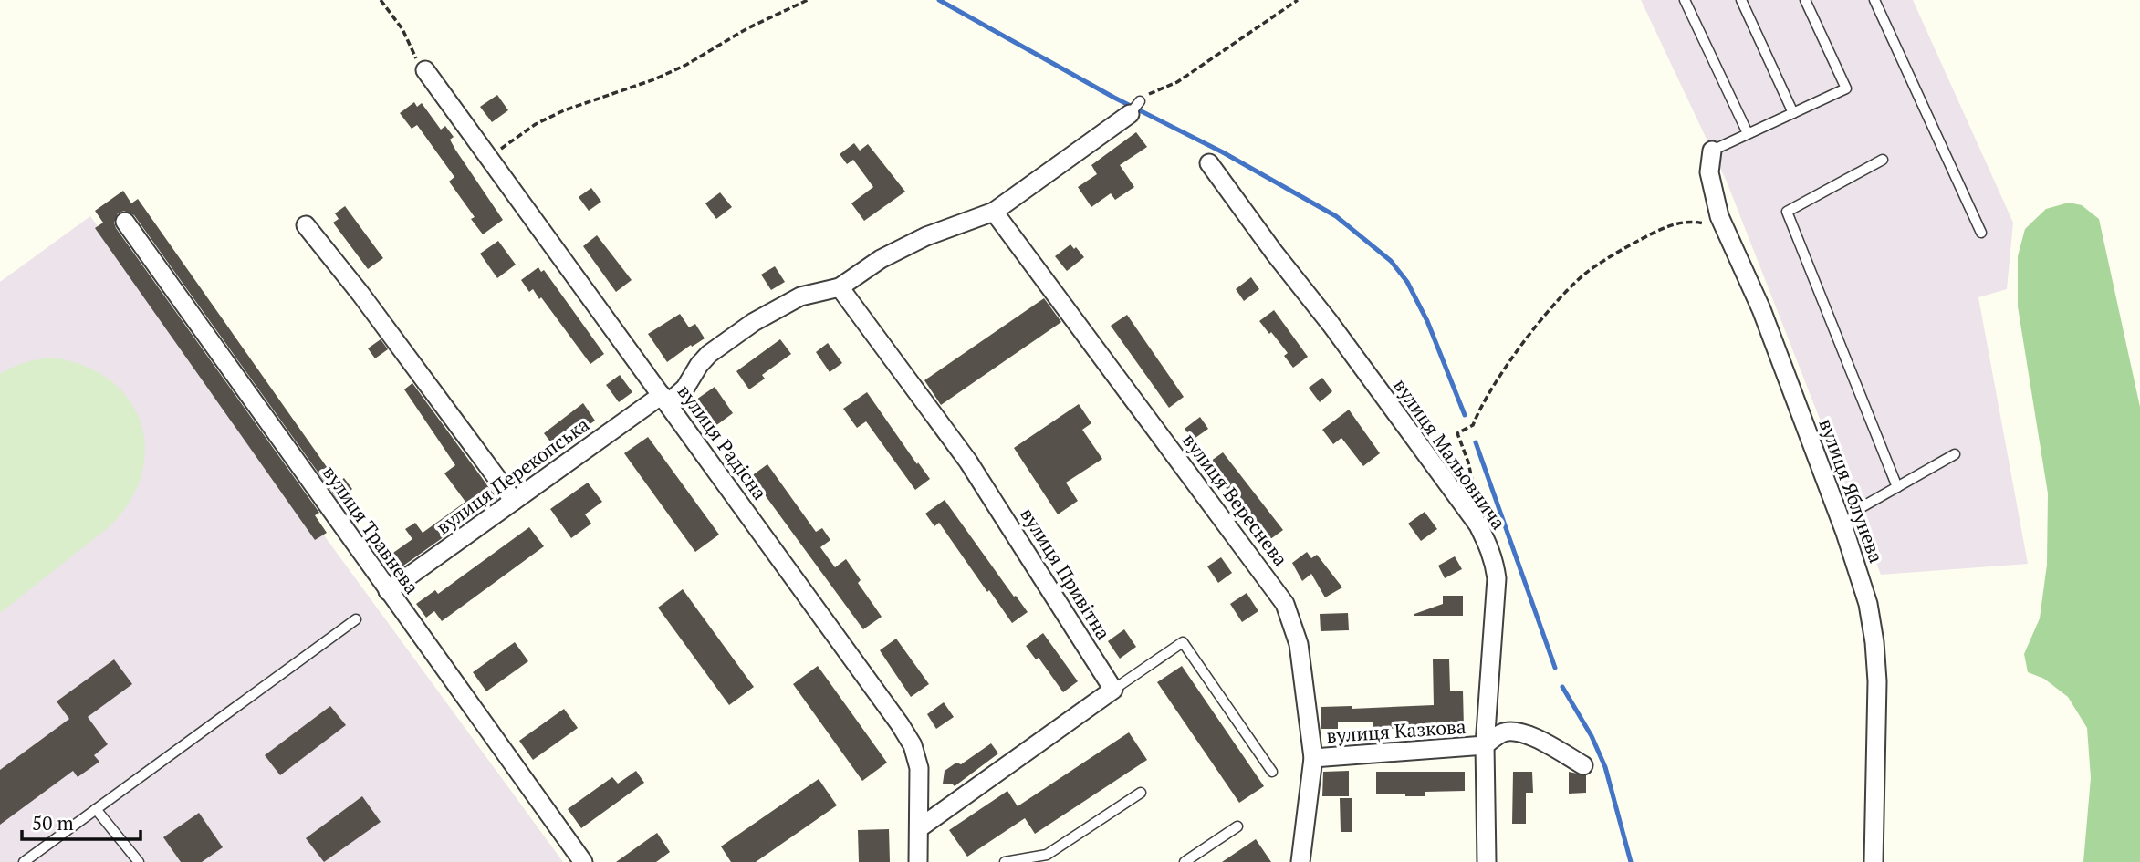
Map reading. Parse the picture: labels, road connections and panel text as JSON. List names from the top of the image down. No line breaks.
{"streets":{"street":["вулиця Радісна","вулиця Мальовнича","вулиця Перекопська","вулиця Яблунева","вулиця Вереснева","вулиця Травнева","вулиця Привітна","вулиця Казкова"]},"crossings":[["вулиця Радісна","вулиця Перекопська"],["вулиця Мальовнича","вулиця Казкова"],["вулиця Перекопська","вулиця Вереснева"],["вулиця Перекопська","вулиця Травнева"],["вулиця Перекопська","вулиця Привітна"],["вулиця Вереснева","вулиця Казкова"]],"scale_bar":"50 m"}
